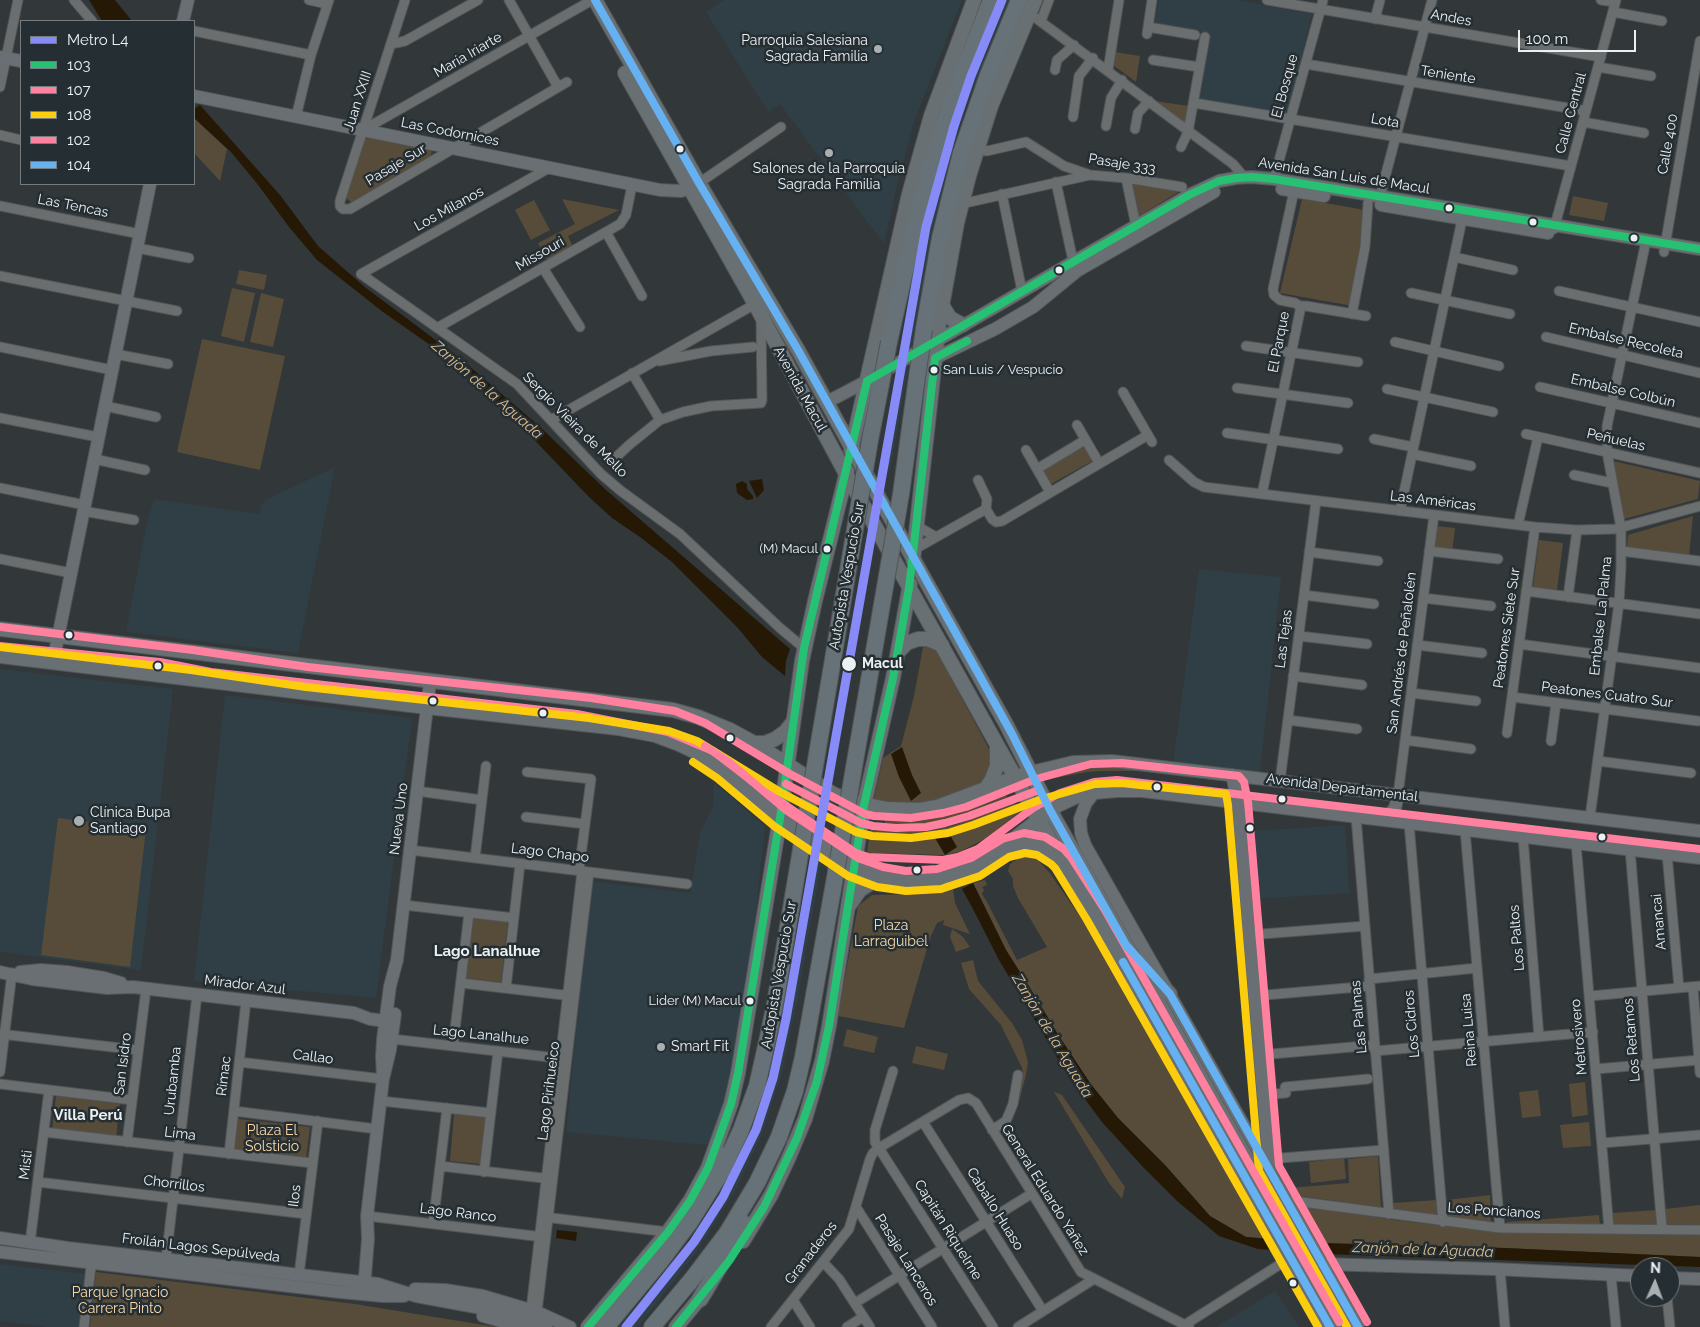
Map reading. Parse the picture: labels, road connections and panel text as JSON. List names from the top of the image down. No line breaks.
{"streets":{"highway":["Autopista Vespucio Sur"],"main road":["Avenida Macul","Avenida Departamental"],"street":["Andes","María Iriarte","Teniente","El Bosque","Juan XXIII","Calle Central","Lota","Las Codornices","Calle 400","Pasaje 333","Pasaje Sur","Avenida San Luis de Macul","Las Tencas","Los Milanos","Missouri","Embalse Recoleta","El Parque","Embalse Colbún","Sergio Vieira de Mello","Peñuelas","Las Américas","Embalse La Palma","Peatones Siete Sur","Las Tejas","San Andrés de Peñalolén","Peatones Cuatro Sur","Nueva Uno","Lago Chapo","Amancai","Los Paltos","Mirador Azul","Las Palmas","Los Cidros","Reina Luisa","Lago Lanalhue","Metrosivero","Los Retamos","Callao","San Isidro","Rímac","Urubamba","Lago Pirihueico","Lima","Misti","Chorrillos","General Eduardo Yañez","Ilos","Caballo Huaso","Los Poncianos","Lago Ranco","Capitán Riquelme","Froilán Lagos Sepúlveda","Granaderos","Pasaje Lanceros"]},"crossings":[["Andes","El Bosque"],["Andes","Calle Central"],["María Iriarte","Juan XXIII"],["María Iriarte","Las Codornices"],["María Iriarte","Avenida Macul"],["Teniente","El Bosque"],["Teniente","Calle Central"],["El Bosque","Lota"],["El Bosque","Avenida San Luis de Macul"],["Juan XXIII","Las Codornices"],["Juan XXIII","Pasaje Sur"],["Calle Central","Lota"],["Calle Central","Avenida San Luis de Macul"],["Las Codornices","Pasaje Sur"],["Las Codornices","Los Milanos"],["Las Codornices","Missouri"],["Las Codornices","Avenida Macul"],["Calle 400","Avenida San Luis de Macul"],["Avenida San Luis de Macul","El Parque"],["Avenida San Luis de Macul","Avenida Macul"],["Avenida San Luis de Macul","Autopista Vespucio Sur"],["Avenida San Luis de Macul","Embalse La Palma"],["Los Milanos","Sergio Vieira de Mello"],["Missouri","Sergio Vieira de Mello"],["Embalse Recoleta","Embalse La Palma"],["El Parque","Las Américas"],["Avenida Macul","Avenida Departamental"],["Embalse Colbún","Embalse La Palma"],["Peñuelas","Embalse La Palma"],["Las Américas","Embalse La Palma"],["Las Américas","Peatones Siete Sur"],["Las Américas","Las Tejas"],["Las Américas","San Andrés de Peñalolén"],["Embalse La Palma","Peatones Cuatro Sur"],["Embalse La Palma","Avenida Departamental"],["Peatones Siete Sur","Peatones Cuatro Sur"],["Las Tejas","Avenida Departamental"],["San Andrés de Peñalolén","Avenida Departamental"],["Avenida Departamental","Nueva Uno"],["Avenida Departamental","Amancai"],["Avenida Departamental","Los Paltos"],["Avenida Departamental","Las Palmas"],["Avenida Departamental","Los Cidros"],["Avenida Departamental","Reina Luisa"],["Avenida Departamental","Metrosivero"],["Avenida Departamental","Los Retamos"],["Nueva Uno","Lago Chapo"],["Nueva Uno","Mirador Azul"],["Nueva Uno","Lago Lanalhue"],["Nueva Uno","Callao"],["Nueva Uno","Lago Ranco"],["Nueva Uno","Froilán Lagos Sepúlveda"],["Lago Chapo","Lago Pirihueico"],["Mirador Azul","San Isidro"],["Mirador Azul","Rímac"],["Mirador Azul","Urubamba"],["Las Palmas","Los Poncianos"],["Los Cidros","Los Poncianos"],["Reina Luisa","Los Poncianos"],["Lago Lanalhue","Lago Pirihueico"],["Metrosivero","Los Poncianos"],["Los Retamos","Los Poncianos"],["Callao","Rímac"],["San Isidro","Lima"],["Rímac","Lima"],["Urubamba","Lima"],["Urubamba","Chorrillos"],["Urubamba","Froilán Lagos Sepúlveda"],["Lago Pirihueico","Lago Ranco"],["Lago Pirihueico","Froilán Lagos Sepúlveda"],["Lima","Misti"],["Lima","Ilos"],["Misti","Chorrillos"],["Misti","Froilán Lagos Sepúlveda"],["Chorrillos","Ilos"],["General Eduardo Yañez","Caballo Huaso"],["Ilos","Froilán Lagos Sepúlveda"],["Capitán Riquelme","Granaderos"],["Granaderos","Pasaje Lanceros"]],"districts":["Lago Lanalhue","Villa Perú"],"water":["Zanjón de la Aguada"],"parks":["Plaza Larraguibel","Plaza El Solsticio","Parque Ignacio Carrera Pinto"],"places":["Parroquia Salesiana Sagrada Familia","Salones de la Parroquia Sagrada Familia","San Luis / Vespucio","(M) Macul","Macul","Clínica Bupa Santiago","Lider (M) Macul","Smart Fit"],"lines":["metro line L4","transit line 104","transit line 103","transit line 102","transit line 107","transit line 108"],"legend":["Metro L4","103","107","108","102","104"],"scale_bar":"100 m","north":"top"}
